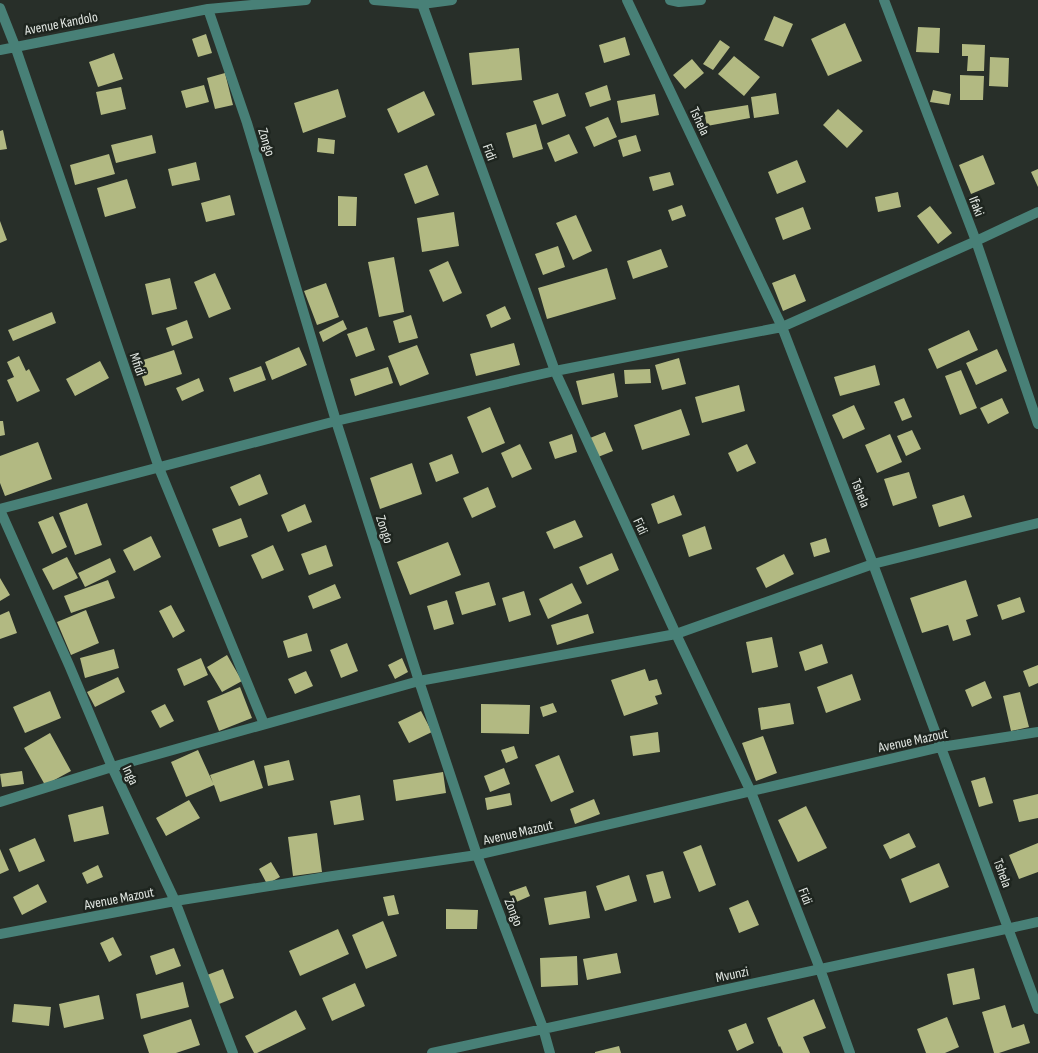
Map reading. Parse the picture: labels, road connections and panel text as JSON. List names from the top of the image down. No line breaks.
{"streets":{"street":["Avenue Kandolo","Tshela","Zongo","Fidi","Ifaki","Mfidi","Avenue Mazout","Inga","Mvunzi"]},"crossings":[["Avenue Kandolo","Zongo"],["Avenue Kandolo","Mfidi"],["Tshela","Avenue Mazout"],["Tshela","Mvunzi"],["Zongo","Avenue Mazout"],["Zongo","Mvunzi"],["Fidi","Avenue Mazout"],["Fidi","Mvunzi"],["Avenue Mazout","Inga"]]}
